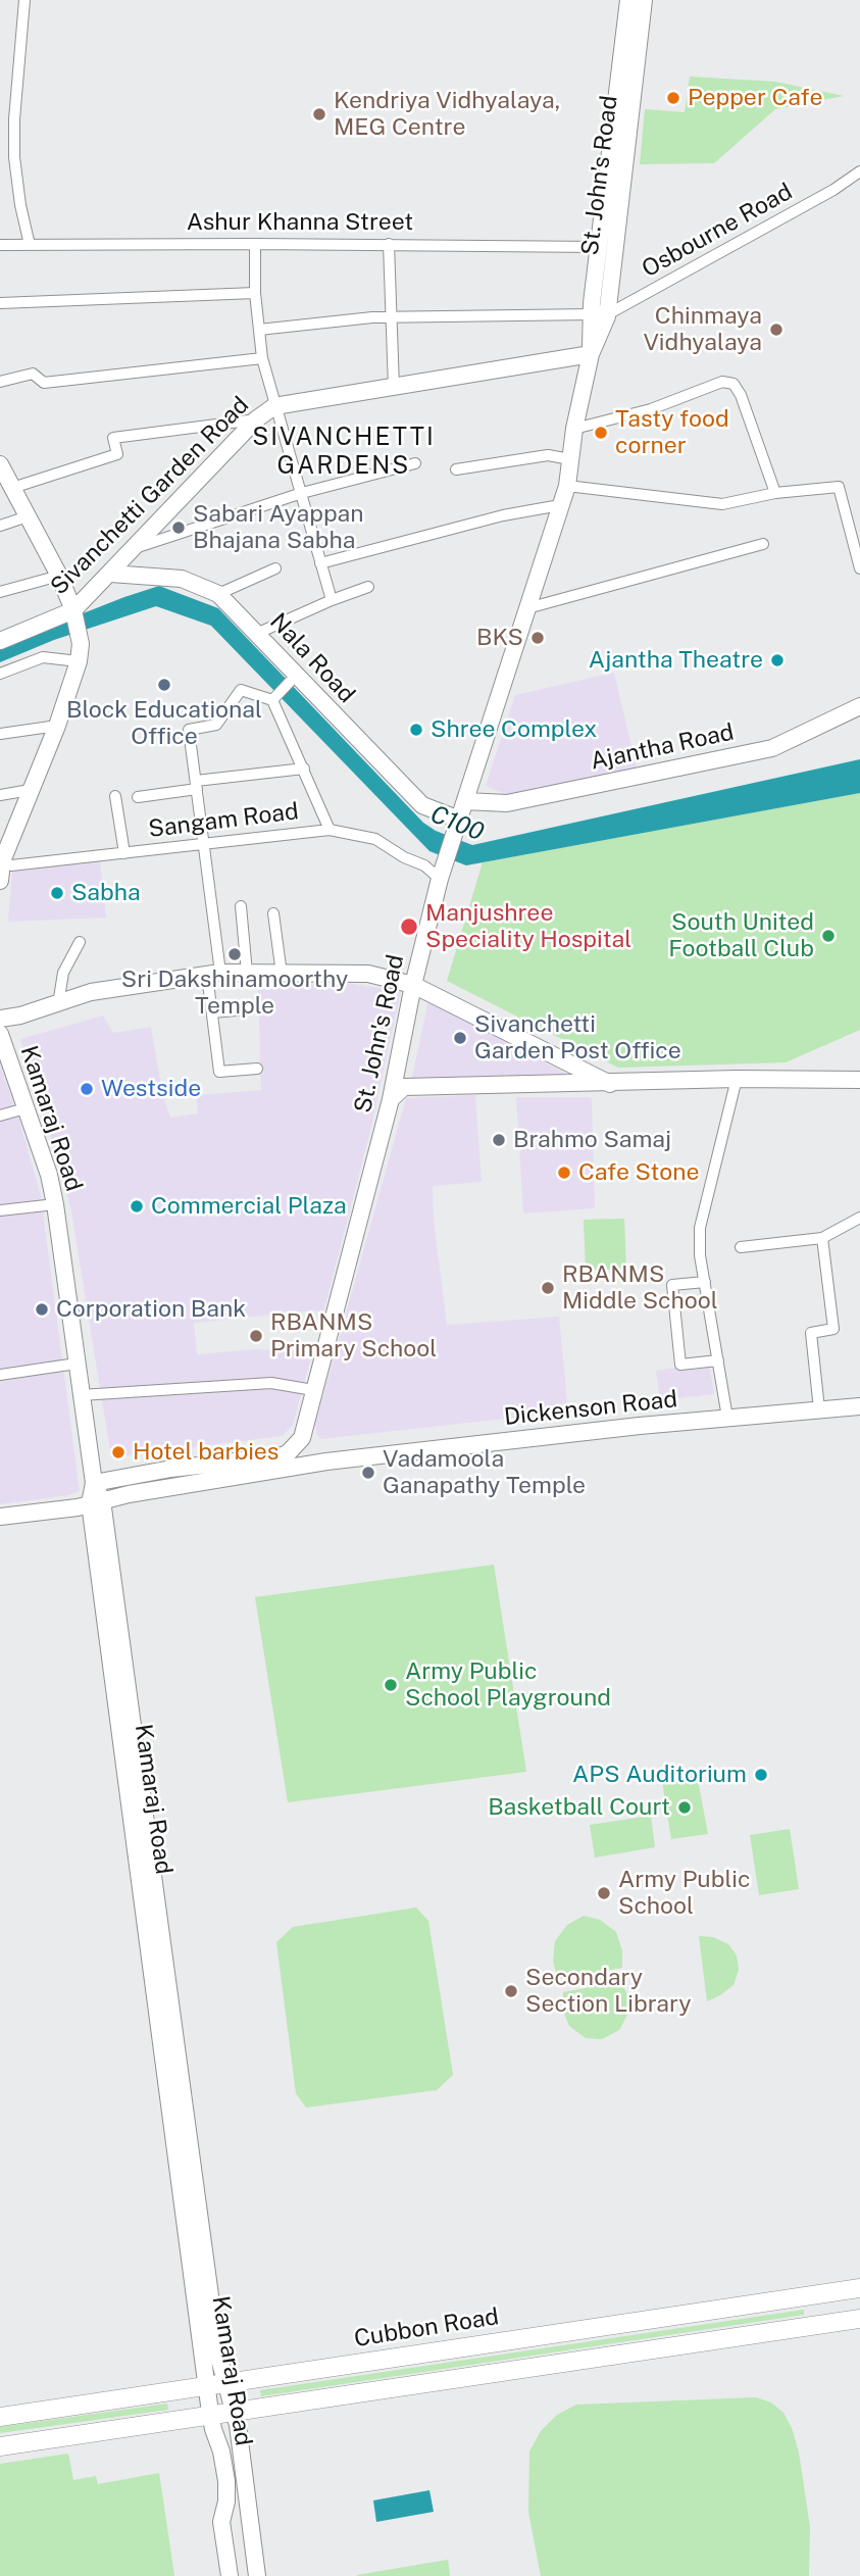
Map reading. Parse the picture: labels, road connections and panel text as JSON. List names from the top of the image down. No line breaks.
{"streets":{"main road":["St. John's Road","Sivanchetti Garden Road","Nala Road","Ajantha Road","Kamaraj Road","Dickenson Road","Cubbon Road"],"street":["Ashur Khanna Street","Osbourne Road","Sangam Road"]},"crossings":[["St. John's Road","Ashur Khanna Street"],["St. John's Road","Osbourne Road"],["St. John's Road","Sivanchetti Garden Road"],["St. John's Road","Nala Road"],["St. John's Road","Ajantha Road"],["St. John's Road","Sangam Road"],["Sivanchetti Garden Road","Nala Road"],["Kamaraj Road","Dickenson Road"],["Kamaraj Road","Cubbon Road"]],"districts":["SIVANCHETTI GARDENS"],"water":["C100"],"places":["Pepper Cafe","Kendriya Vidhyalaya, MEG Centre","Chinmaya Vidhyalaya","Tasty food corner","Sabari Ayappan Bhajana Sabha","BKS","Ajantha Theatre","Block Educational Office","Shree Complex","Sabha","Manjushree Speciality Hospital","South United Football Club","Sri Dakshinamoorthy Temple","Sivanchetti Garden Post Office","Westside","Brahmo Samaj","Cafe Stone","Commercial Plaza","RBANMS Middle School","Corporation Bank","RBANMS Primary School","Hotel barbies","Vadamoola Ganapathy Temple","Army Public School Playground","APS Auditorium","Basketball Court","Army Public School","Secondary Section Library"]}
